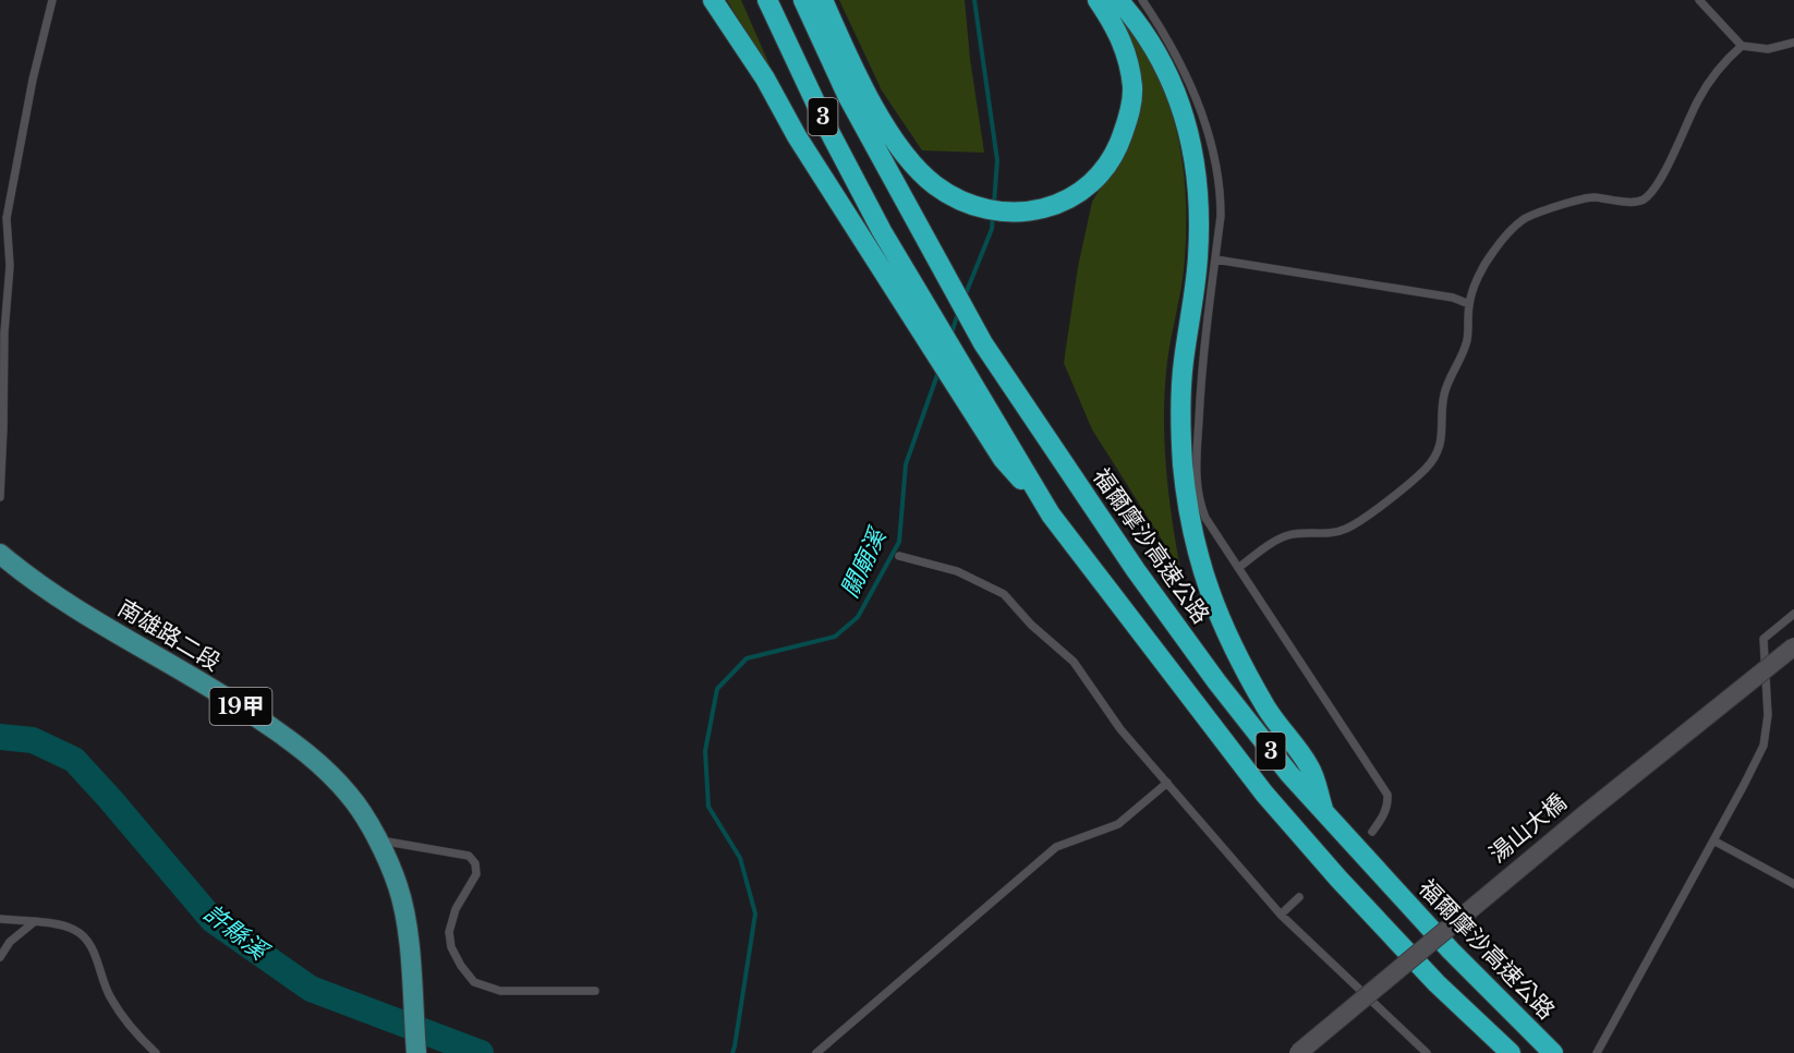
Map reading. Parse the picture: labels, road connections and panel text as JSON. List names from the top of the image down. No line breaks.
{"streets":{"highway":["3","福爾摩沙高速公路"],"main road":["南雄路二段","19甲"],"street":["湯山大橋"]},"water":["關廟溪","許縣溪"]}
